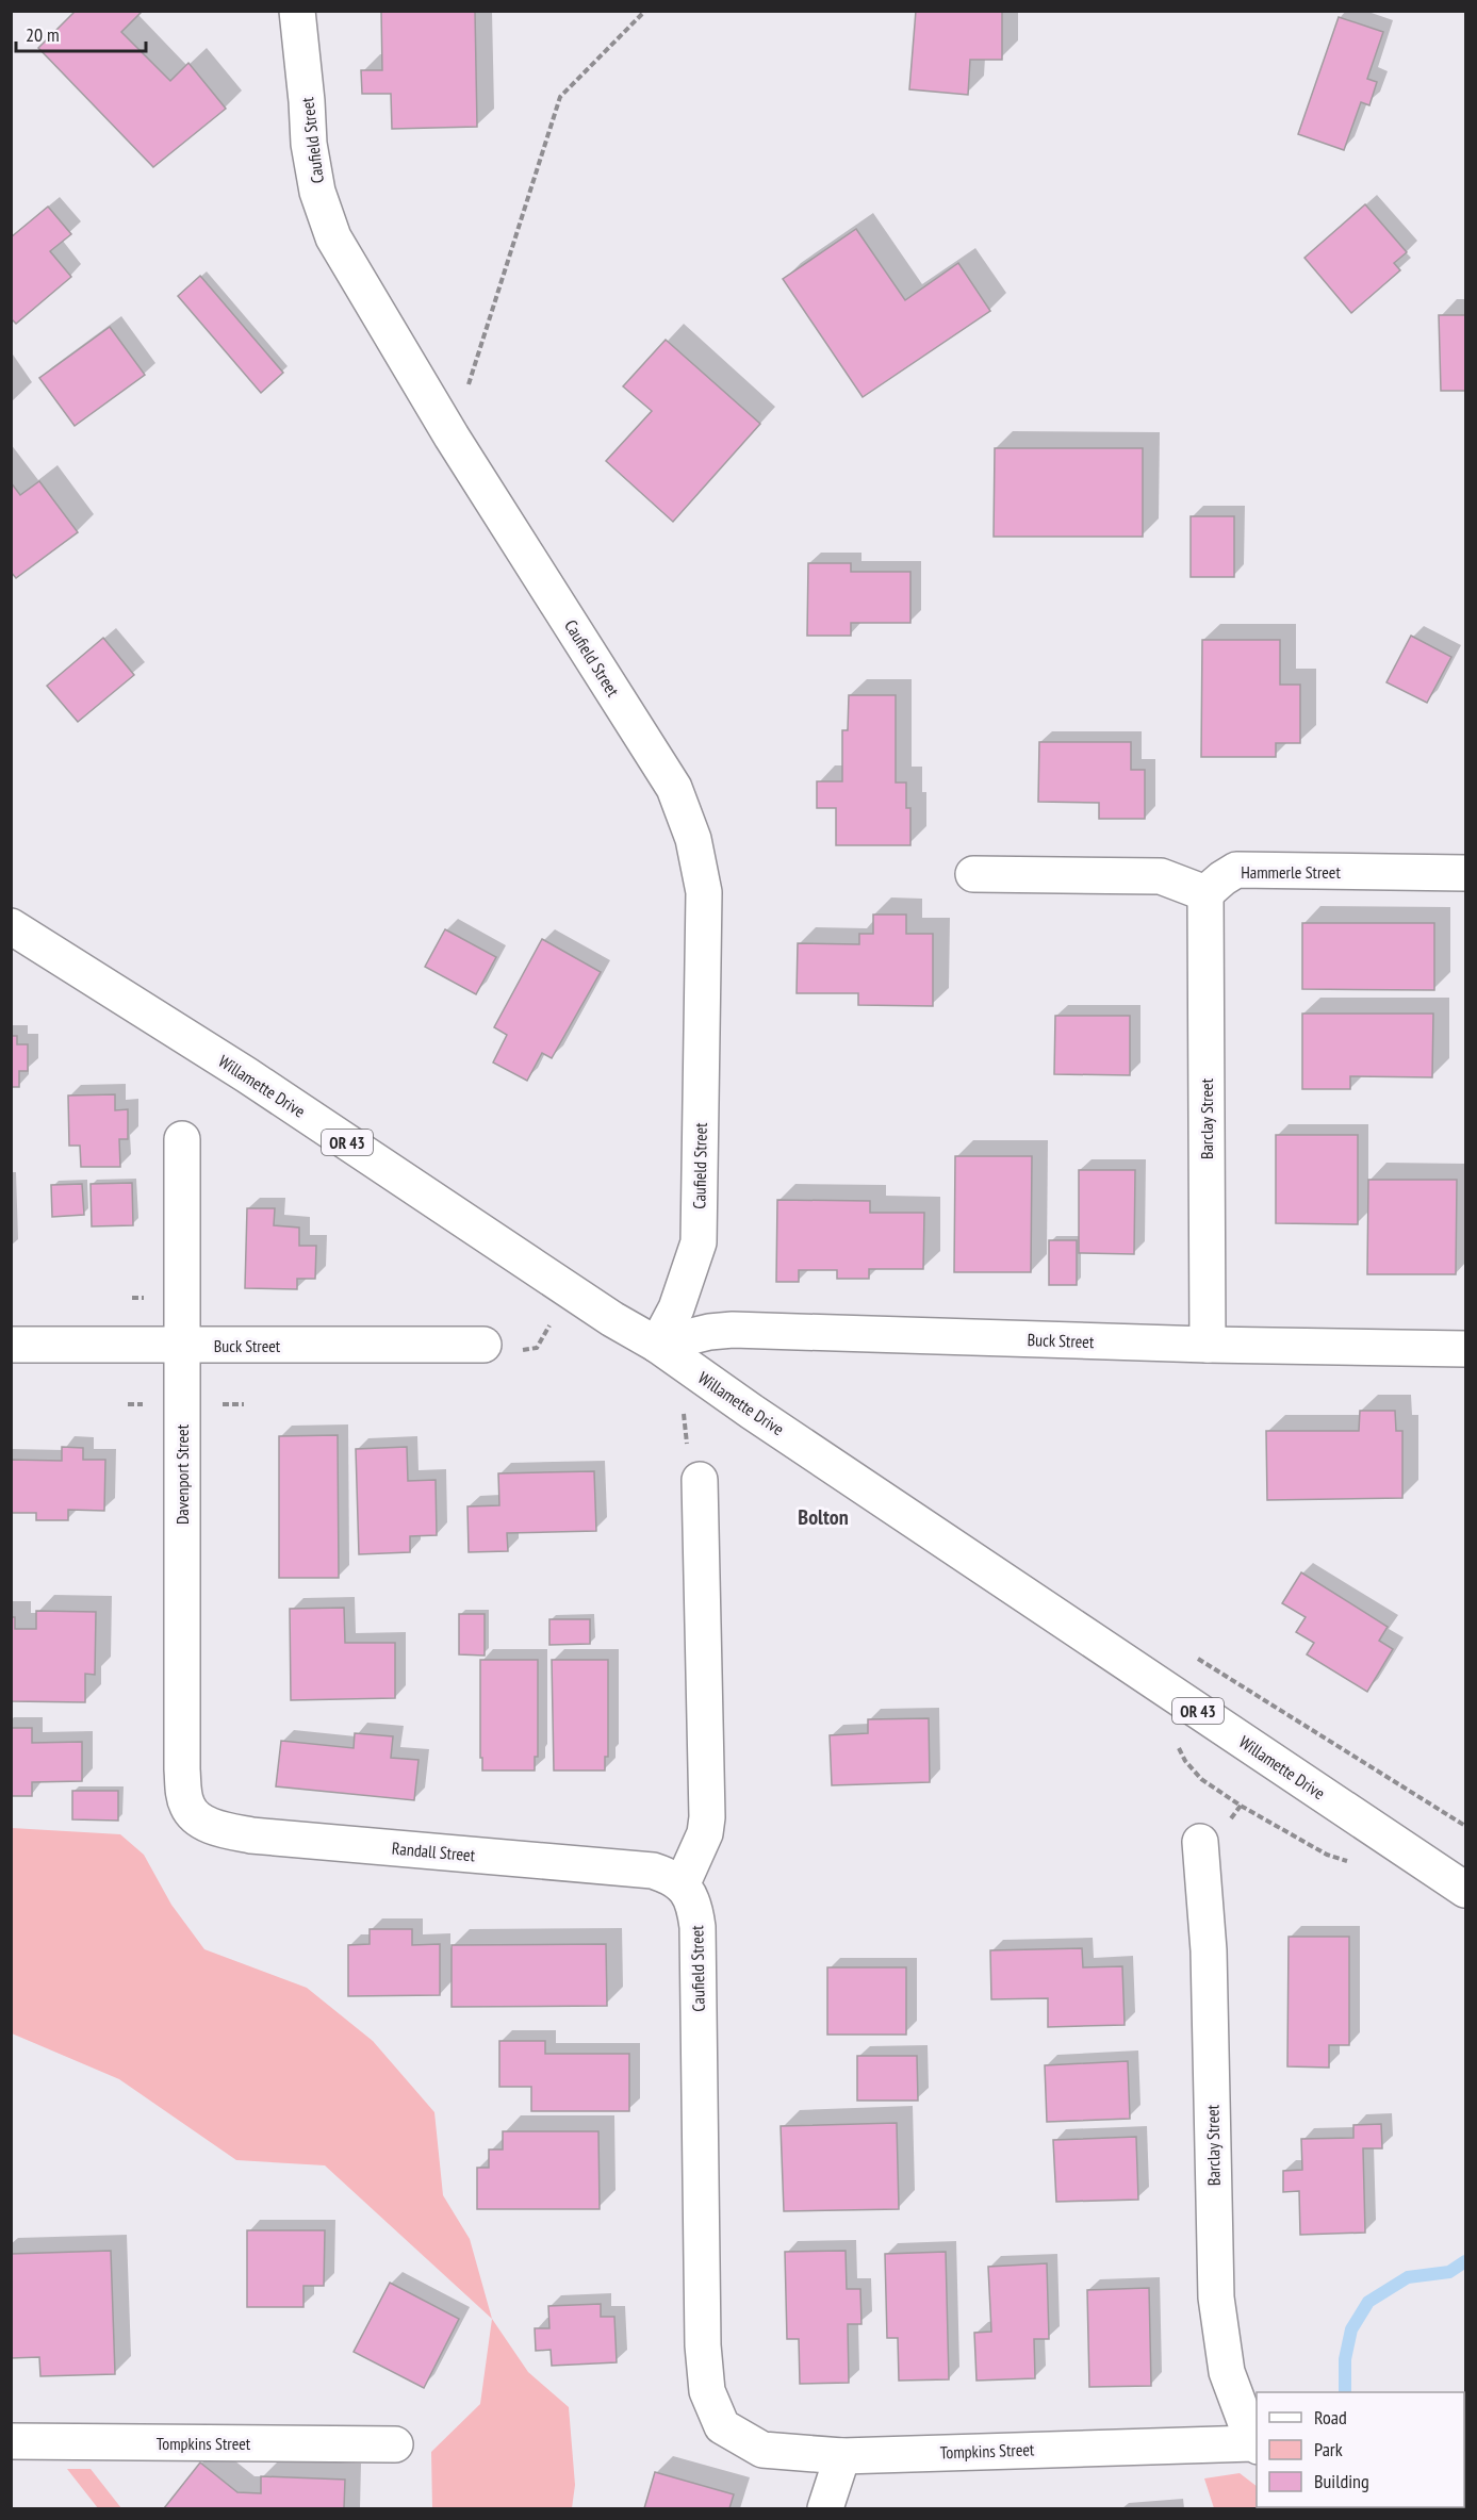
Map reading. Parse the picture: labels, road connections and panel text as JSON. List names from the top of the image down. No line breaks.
{"streets":{"street":["Caufield Street","Hammerle Street","Willamette Drive","Barclay Street","OR 43","Buck Street","Davenport Street","Randall Street","Tompkins Street"]},"crossings":[["Caufield Street","Willamette Drive"],["Caufield Street","Buck Street"],["Caufield Street","Randall Street"],["Caufield Street","Tompkins Street"],["Hammerle Street","Barclay Street"],["Willamette Drive","Buck Street"],["Barclay Street","Buck Street"],["Barclay Street","Tompkins Street"],["Buck Street","Davenport Street"],["Davenport Street","Randall Street"]],"districts":["Bolton"],"legend":["Road","Park","Building"],"scale_bar":"20 m"}
